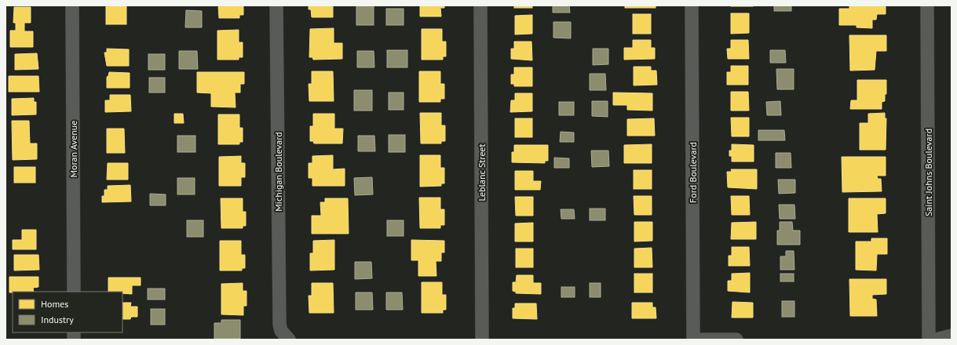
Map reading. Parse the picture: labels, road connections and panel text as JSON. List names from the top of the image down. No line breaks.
{"streets":{"street":["Moran Avenue","Michigan Boulevard","Leblanc Street","Ford Boulevard","Saint Johns Boulevard"]},"legend":["Homes","Industry"]}
